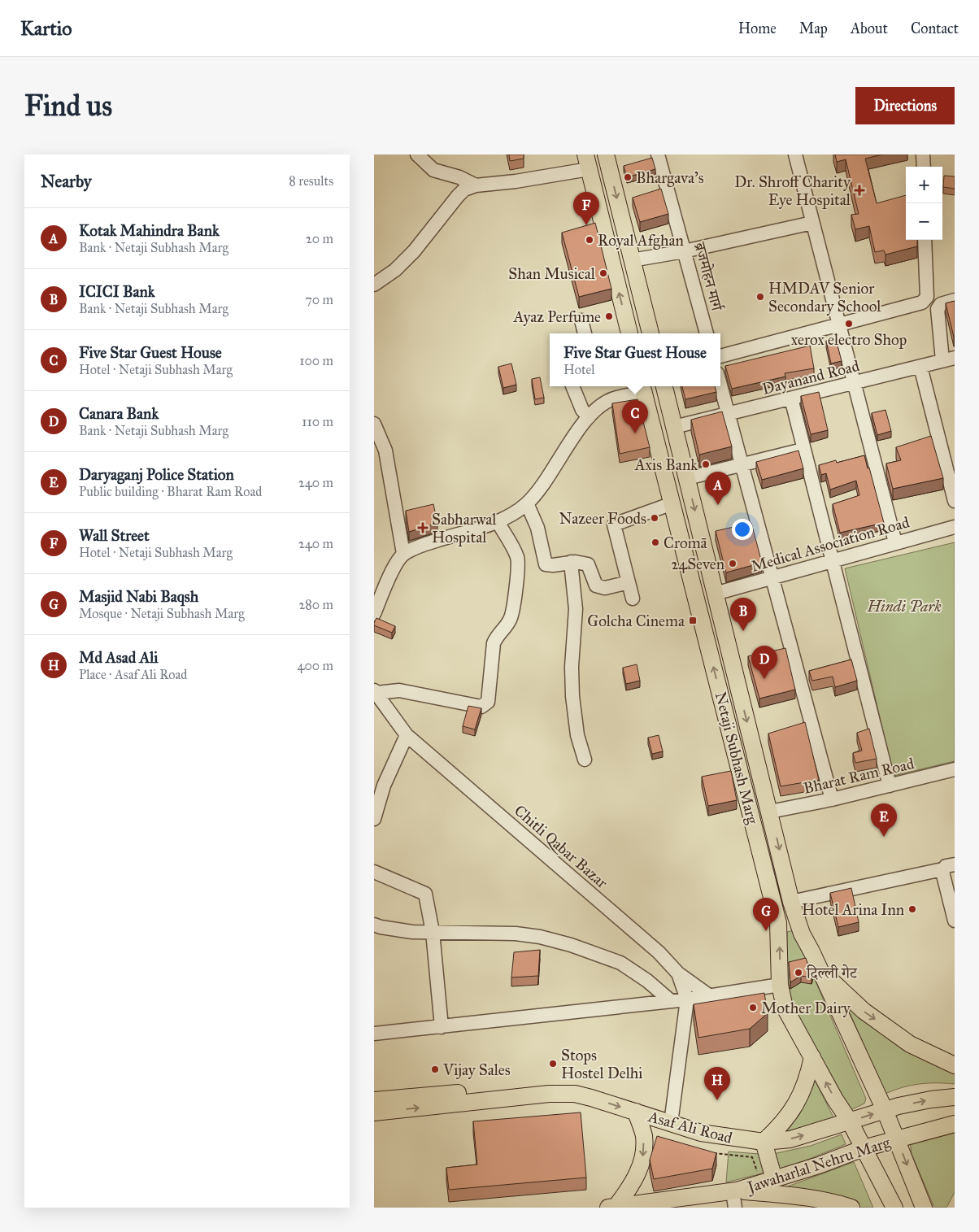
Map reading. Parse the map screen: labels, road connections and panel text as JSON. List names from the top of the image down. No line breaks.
{"streets":{"main road":["Netaji Subhash Marg","Asaf Ali Road","Jawaharlal Nehru Marg"],"street":["ब्रजमोहन मार्ग","Dayanand Road","Medical Association Road","Bharat Ram Road","Chitli Qabar Bazar"]},"crossings":[["Dayanand Road","Netaji Subhash Marg"],["Medical Association Road","Netaji Subhash Marg"],["Netaji Subhash Marg","Bharat Ram Road"],["Netaji Subhash Marg","Asaf Ali Road"],["Netaji Subhash Marg","Jawaharlal Nehru Marg"],["Chitli Qabar Bazar","Asaf Ali Road"]],"parks":["Hindi Park"],"places":{"other":["Bhargava's","Royal Afghan","Shan Musical","HMDAV Senior Secondary School","Ayaz Perfume","xerox electro Shop","Axis Bank","Nazeer Foods","Cromā","24Seven","Hotel Arina Inn","दिल्ली गेट","Mother Dairy","Stops Hostel Delhi","Vijay Sales"],"health":["Dr. Shroff Charity Eye Hospital","Sabharwal Hospital"],"transit":["Golcha Cinema"]},"page":{"header":"Kartio","nav":["Home","Map","About","Contact"],"buttons":"Directions","title":"Find us","heading":["Nearby","8 results"],"map_buttons":["+","−"],"pins":["F","C","A","B","D","E","G","H"],"list":[{"mark":"A","name":"Kotak Mahindra Bank","note":"Bank · Netaji Subhash Marg","value":"20 m"},{"mark":"B","name":"ICICI Bank","note":"Bank · Netaji Subhash Marg","value":"70 m"},{"mark":"C","name":"Five Star Guest House","note":"Hotel · Netaji Subhash Marg","value":"100 m"},{"mark":"D","name":"Canara Bank","note":"Bank · Netaji Subhash Marg","value":"110 m"},{"mark":"E","name":"Daryaganj Police Station","note":"Public building · Bharat Ram Road","value":"240 m"},{"mark":"F","name":"Wall Street","note":"Hotel · Netaji Subhash Marg","value":"240 m"},{"mark":"G","name":"Masjid Nabi Baqsh","note":"Mosque · Netaji Subhash Marg","value":"280 m"},{"mark":"H","name":"Md Asad Ali","note":"Place · Asaf Ali Road","value":"400 m"}],"popup":["Five Star Guest House","Hotel"]}}
